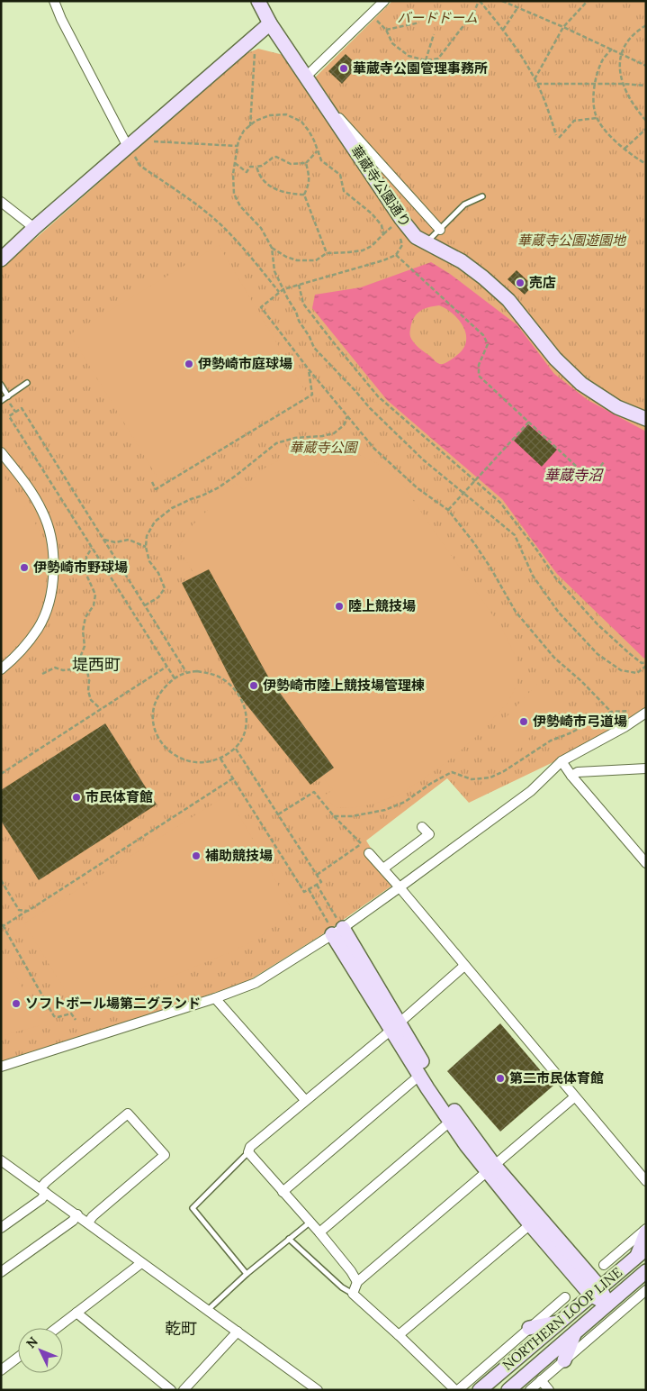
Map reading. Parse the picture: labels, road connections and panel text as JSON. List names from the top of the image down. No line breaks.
{"streets":{"street":["華蔵寺公園通り","NORTHERN LOOP LINE"]},"districts":["堤西町","乾町"],"water":["華蔵寺沼"],"parks":["バードドーム","華蔵寺公園遊園地","華蔵寺公園"],"places":["華蔵寺公園管理事務所","売店","伊勢崎市庭球場","伊勢崎市野球場","陸上競技場","伊勢崎市陸上競技場管理棟","伊勢崎市弓道場","市民体育館","補助競技場","ソフトボール場第二グランド","第二市民体育館"],"north":"top left"}
